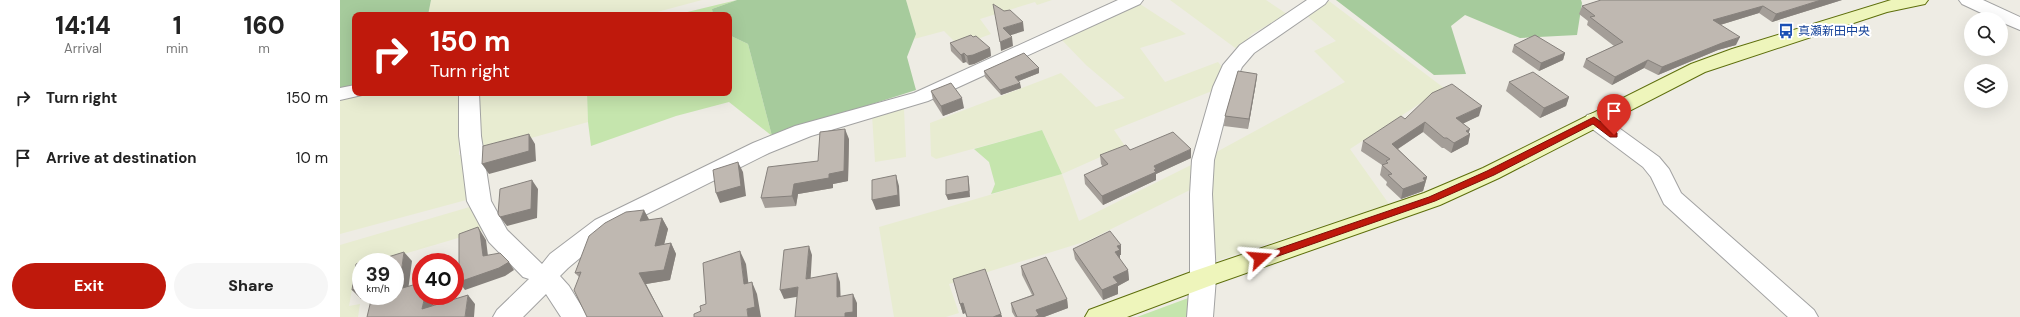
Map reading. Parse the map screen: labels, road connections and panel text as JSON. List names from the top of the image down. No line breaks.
{"places":{"bus stop":["真瀬新田中央"]},"page":{"eta":["14:14","Arrival","1","min","160","m"],"turn":["150 m","Turn right"],"list":[{"name":"Turn right","value":"150 m"},{"name":"Arrive at destination","value":"10 m"}],"speed":"39 km/h","limit":"40","buttons":["Exit","Share"]}}
